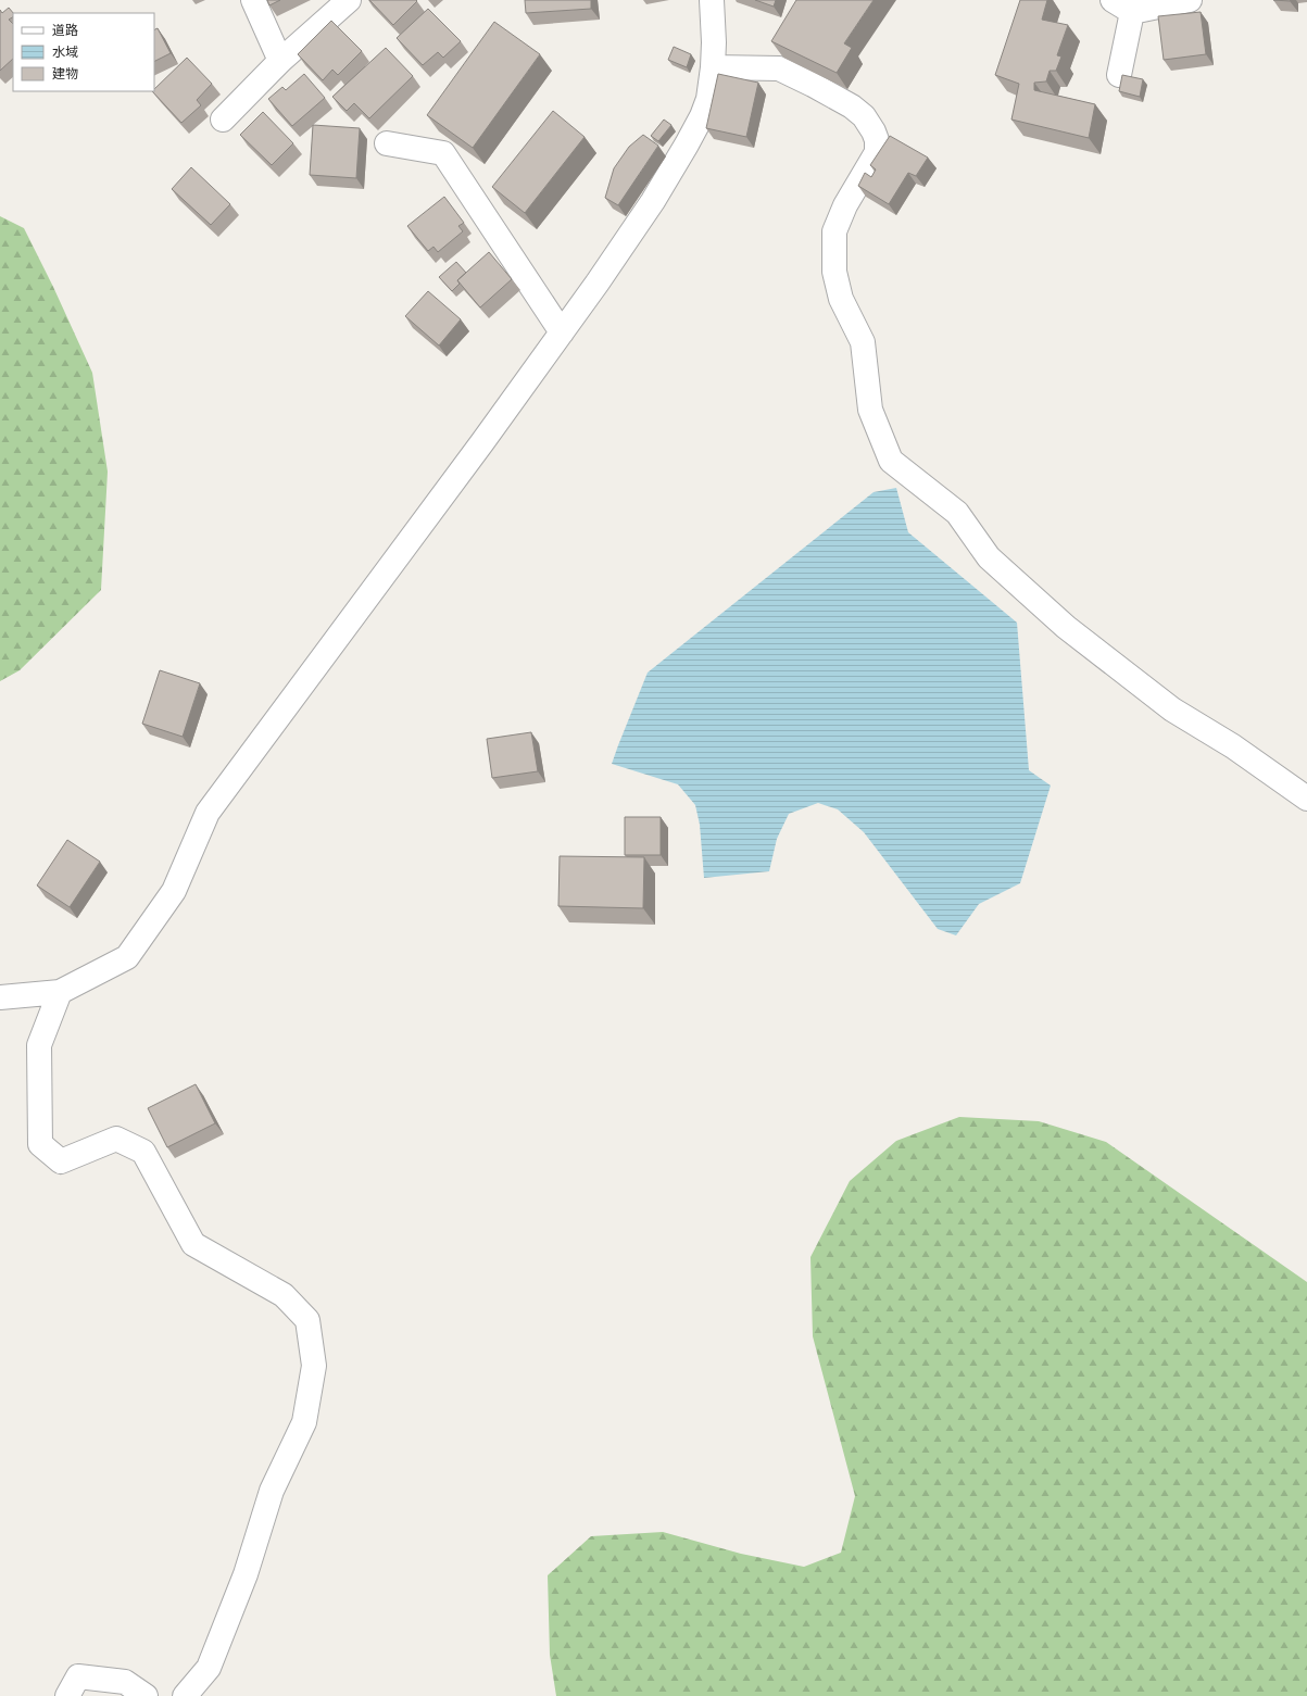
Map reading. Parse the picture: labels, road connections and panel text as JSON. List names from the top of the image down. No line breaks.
{"legend":["道路","水域","建物"]}
